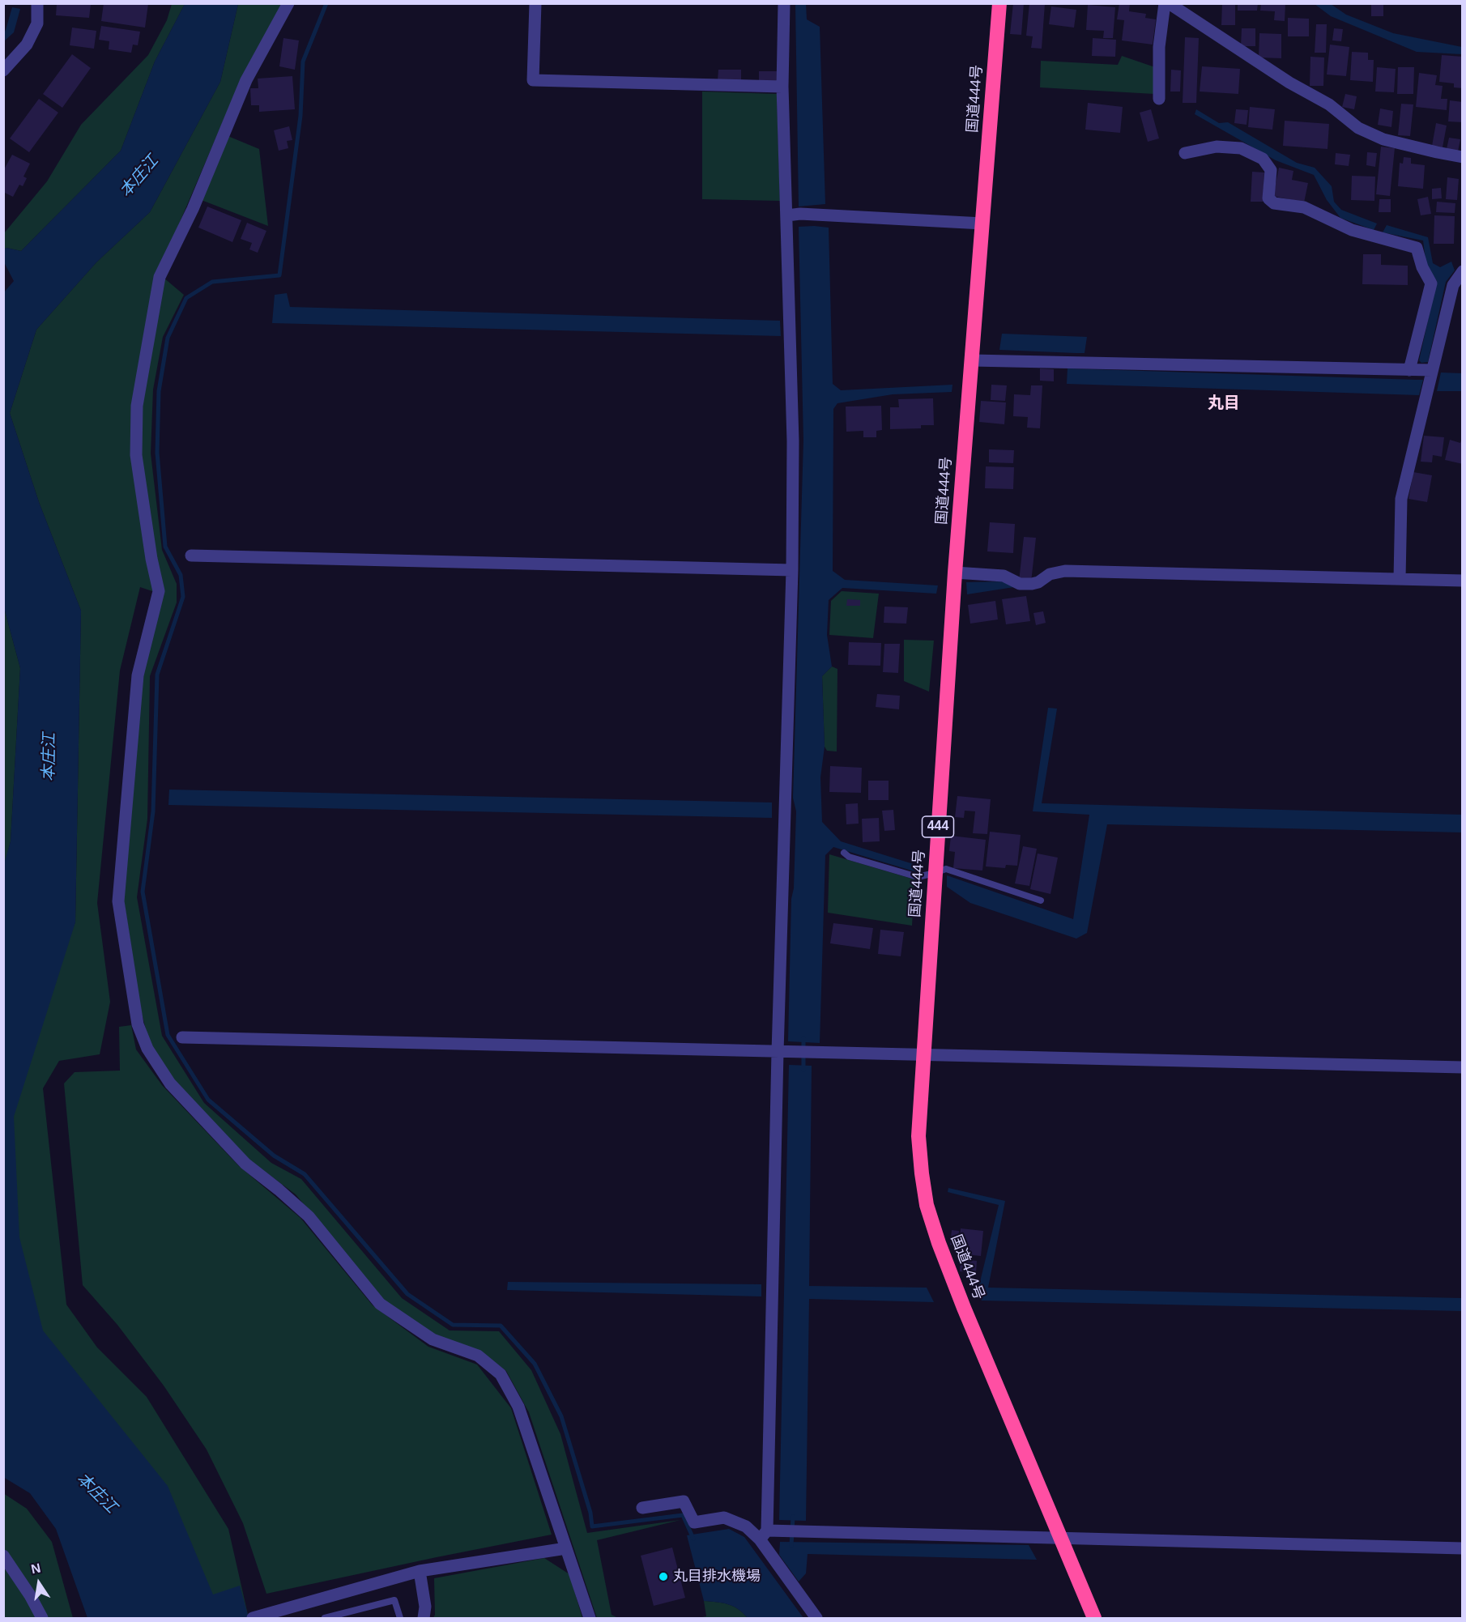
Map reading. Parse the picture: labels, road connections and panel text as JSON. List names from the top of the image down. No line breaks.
{"streets":{"highway":["国道444号","444"]},"districts":["丸目"],"water":["本庄江"],"places":["丸目排水機場"],"north":"top"}
